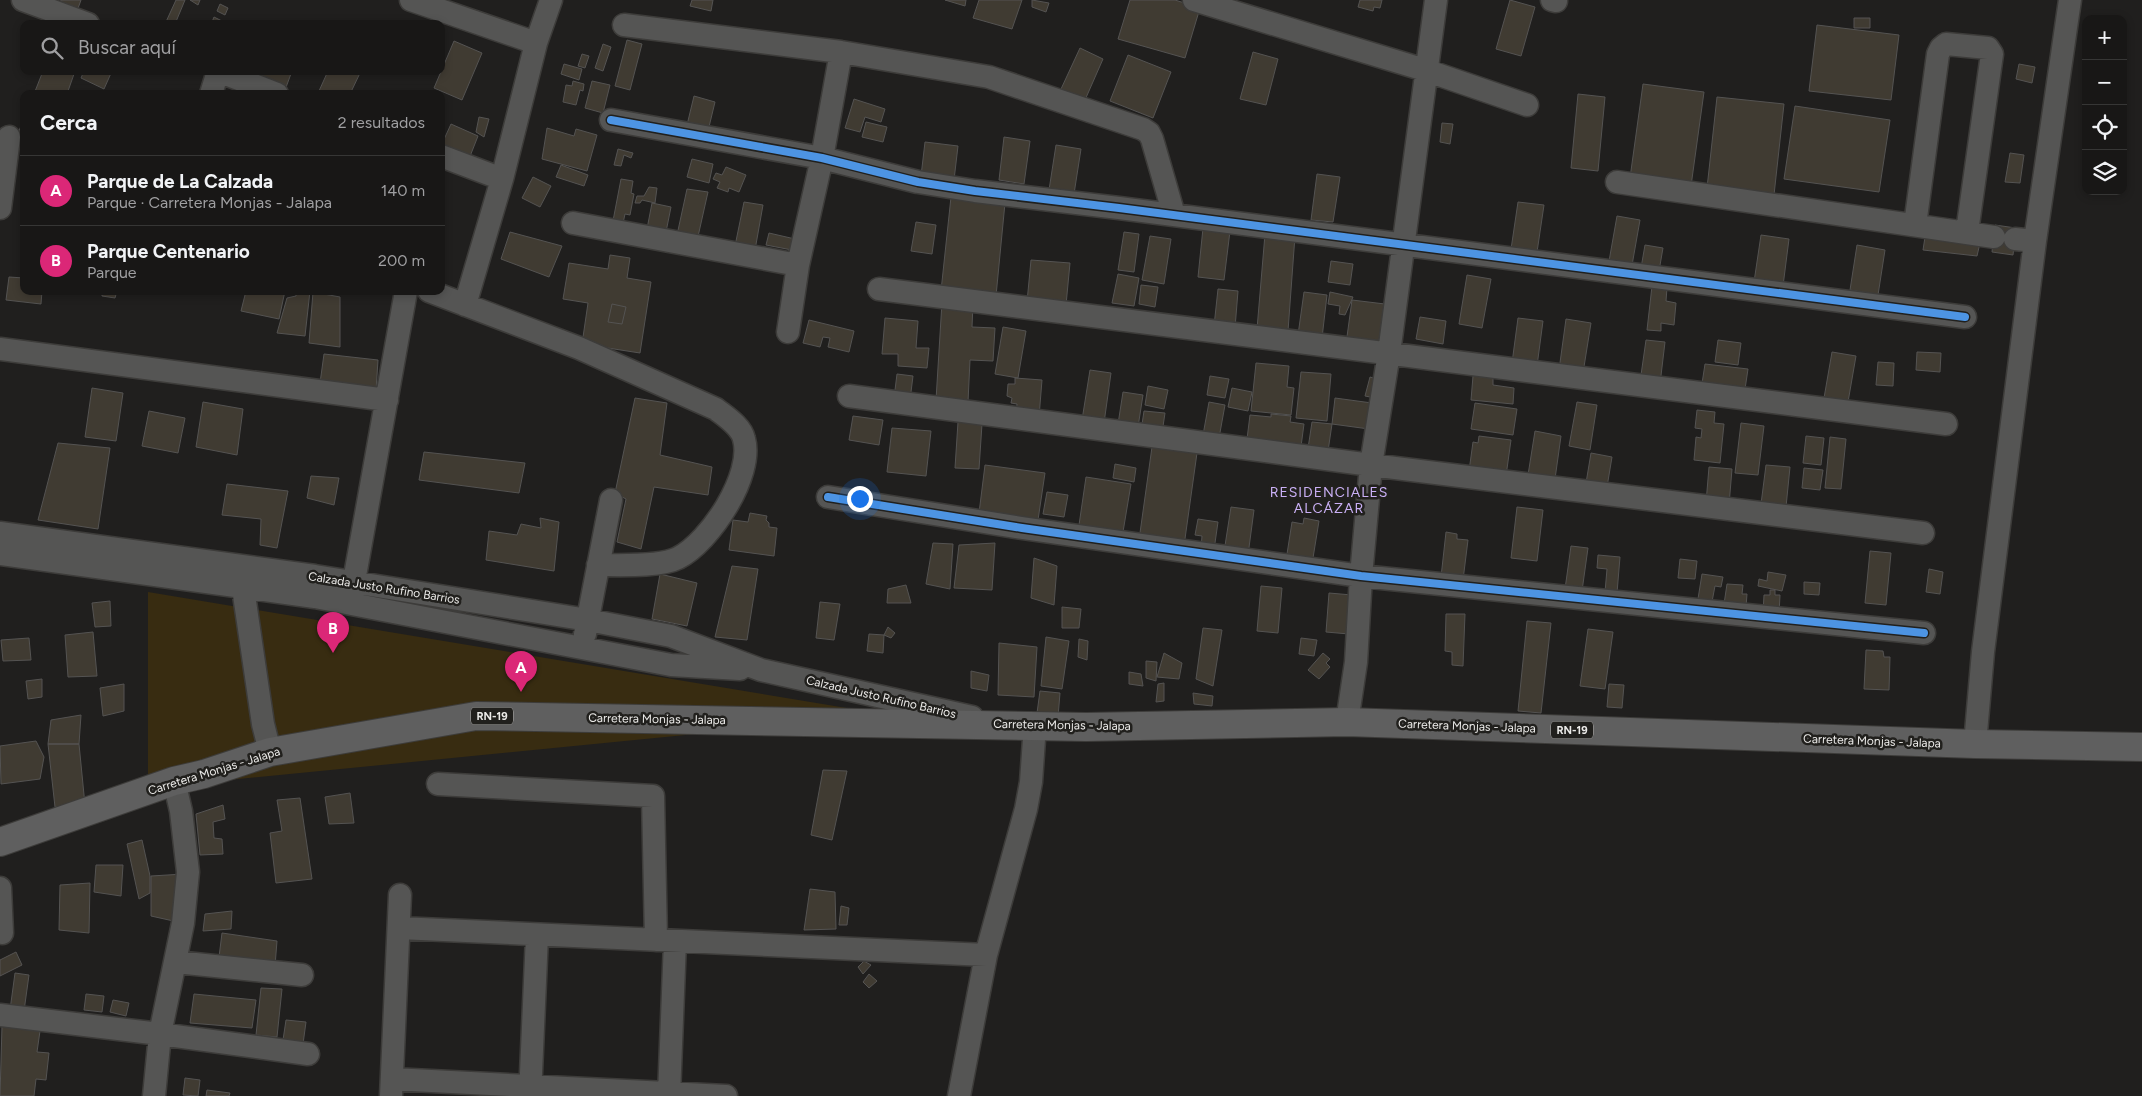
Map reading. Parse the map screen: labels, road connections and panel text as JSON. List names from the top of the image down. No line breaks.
{"streets":{"main road":["RN-19","Carretera Monjas - Jalapa"],"street":["Calzada Justo Rufino Barrios"]},"crossings":[["Calzada Justo Rufino Barrios","Carretera Monjas - Jalapa"]],"districts":["RESIDENCIALES ALCÁZAR"],"page":{"map_buttons":["+","−"],"search":"Buscar aquí","heading":["Cerca","2 resultados"],"list":[{"mark":"A","name":"Parque de La Calzada","note":"Parque · Carretera Monjas - Jalapa","value":"140 m"},{"mark":"B","name":"Parque Centenario","note":"Parque","value":"200 m"}],"pins":["B","A"]}}
